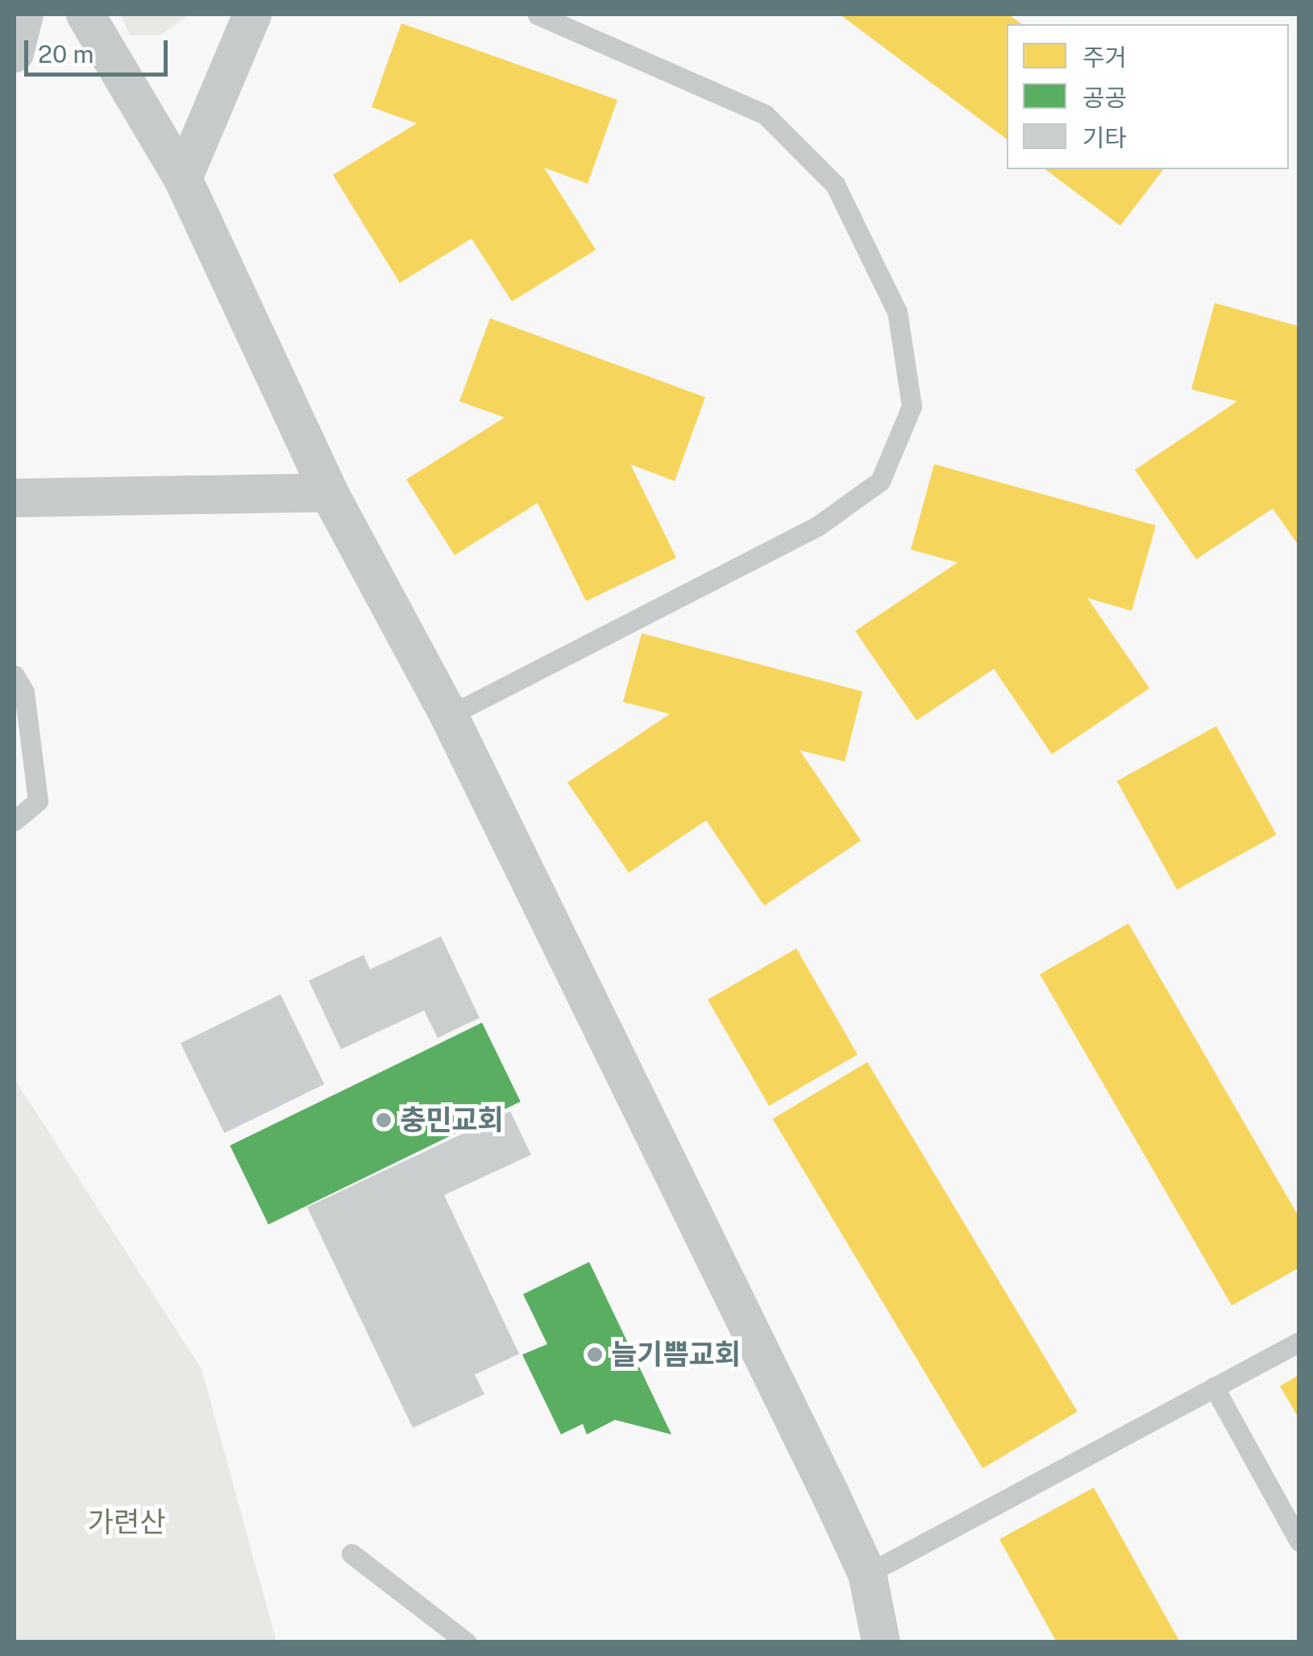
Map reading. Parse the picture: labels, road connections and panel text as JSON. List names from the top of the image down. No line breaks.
{"parks":["가련산"],"places":["충민교회","늘기쁨교회"],"legend":["주거","공공","기타"],"scale_bar":"20 m"}
